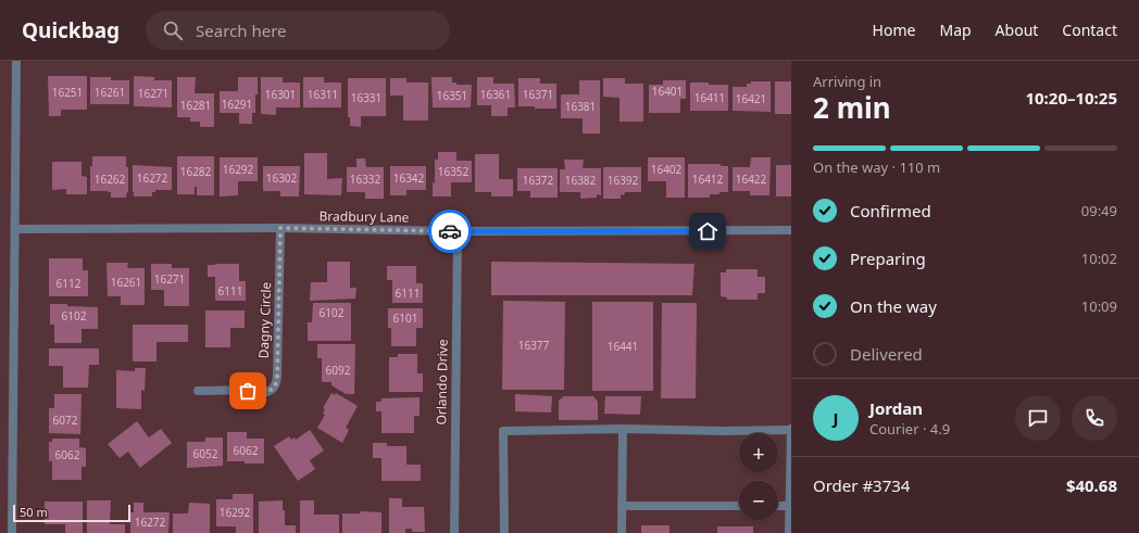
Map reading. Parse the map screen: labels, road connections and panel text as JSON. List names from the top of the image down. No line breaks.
{"streets":{"street":["Bradbury Lane","Dagny Circle","Orlando Drive"]},"crossings":[["Bradbury Lane","Dagny Circle"],["Bradbury Lane","Orlando Drive"]],"house_numbers":["16401","16251","16261","16271","16301","16311","16361","16371","16351","16331","16411","16421","16291","16281","16381","16292","16402","16282","16352","16272","16302","16342","16262","16332","16412","16422","16372","16382","16392","16271","16261","6112","6111","6111","6102","6102","6101","16377","16441","6092","6072","6062","6052","6062","16292","16272"],"scale_bar":"50 m","page":{"header":"Quickbag","search":"Search here","nav":["Home","Map","About","Contact"],"heading":["2 min","Arriving in","10:20–10:25"],"panel":["Jordan","Courier · 4.9","Order #3734","$40.68"],"bar":"On the way · 110 m","list":[["Confirmed","09:49"],["Preparing","10:02"],["On the way","10:09"],"Delivered"],"round":"J","map_buttons":["+","−"],"scale":"50 m"}}
